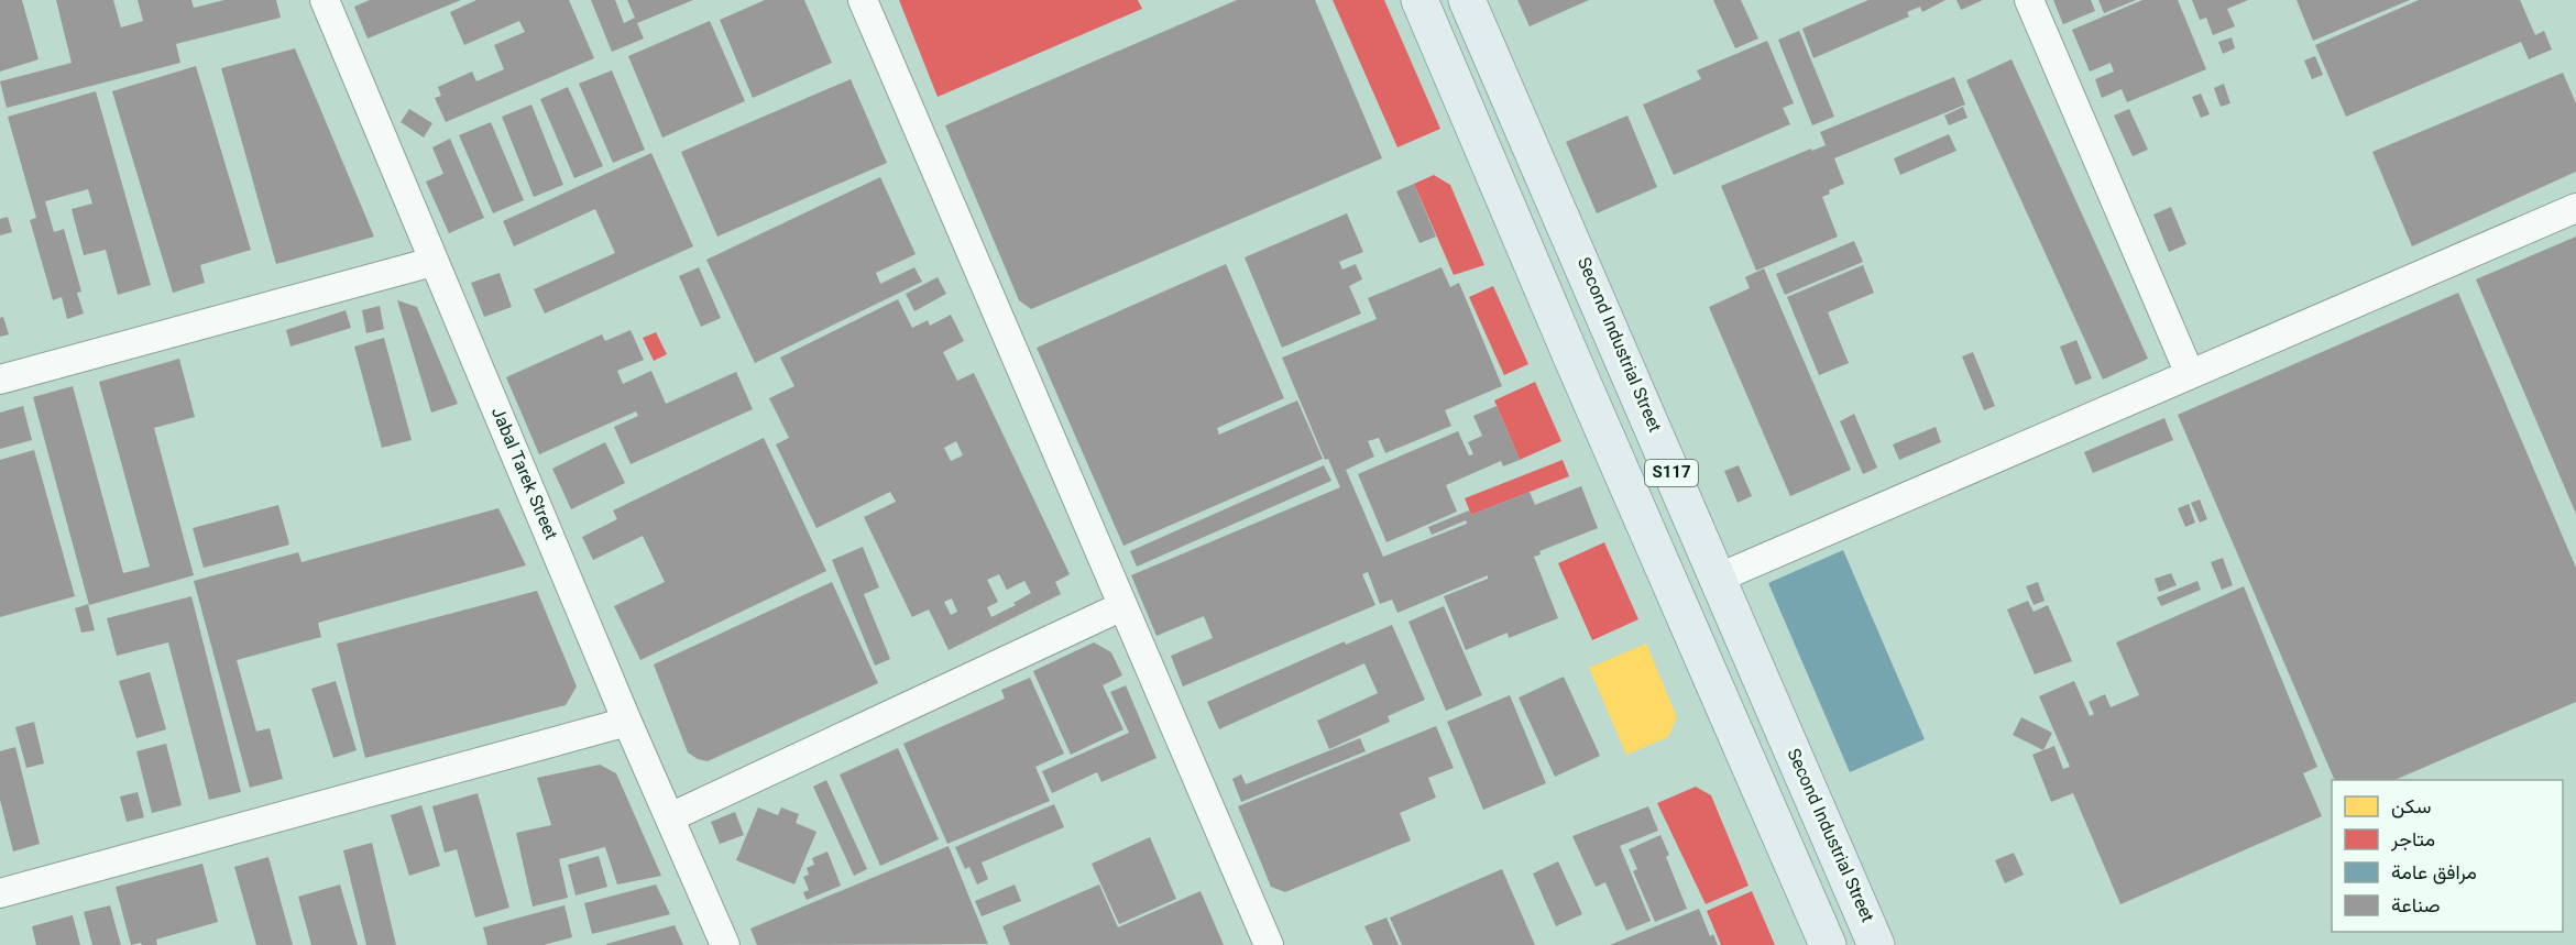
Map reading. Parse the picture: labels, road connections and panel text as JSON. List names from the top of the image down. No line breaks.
{"streets":{"main road":["Second Industrial Street","S117"],"street":["Jabal Tarek Street"]},"legend":["سكن","متاجر","مرافق عامة","صناعة"]}
